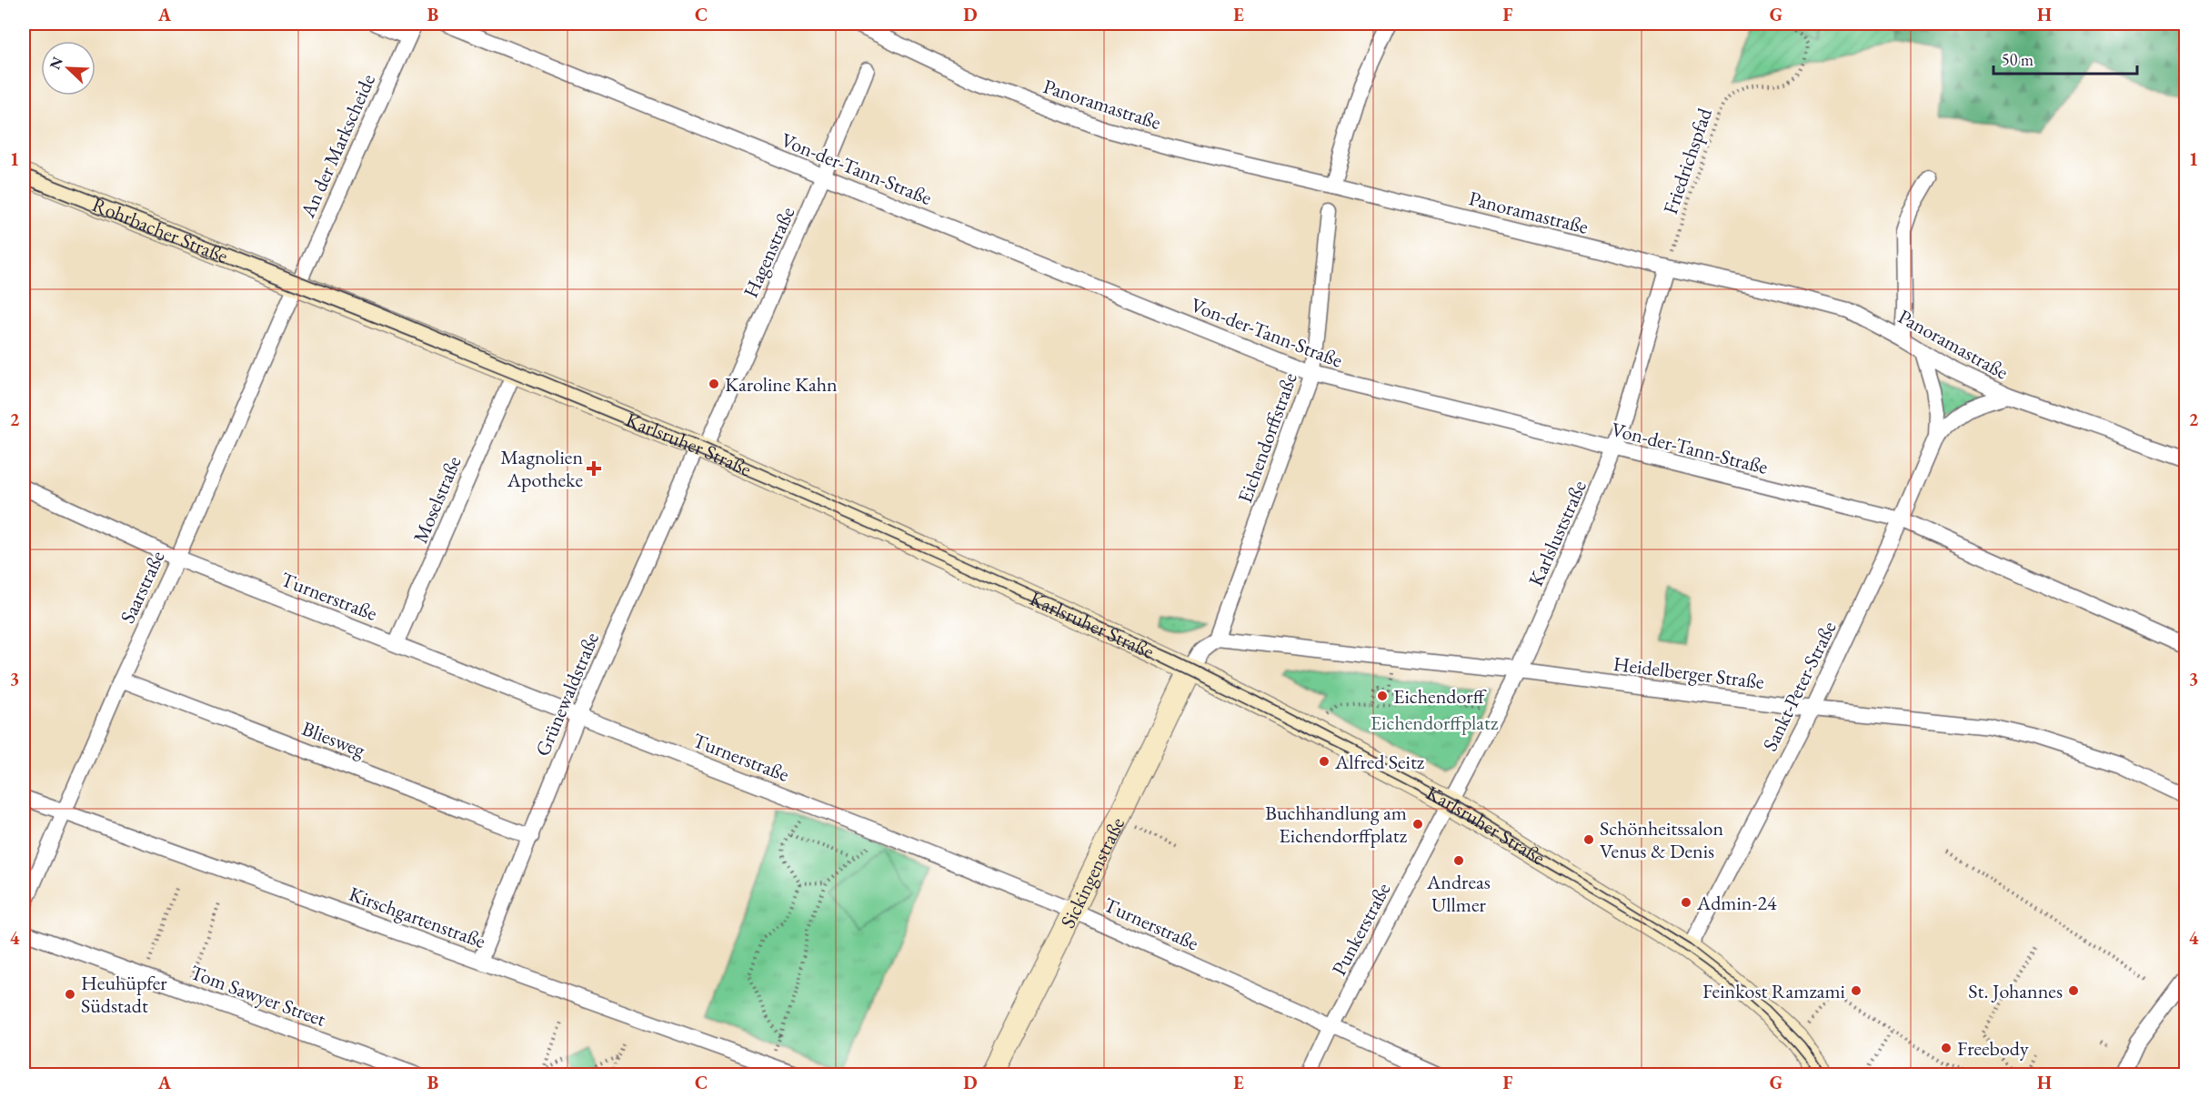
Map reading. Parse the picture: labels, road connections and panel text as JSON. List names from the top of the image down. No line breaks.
{"streets":{"main road":["Rohrbacher Straße","Karlsruher Straße","Sickingenstraße"],"street":["Panoramastraße","An der Markscheide","Von-der-Tann-Straße","Hagenstraße","Eichendorffstraße","Moselstraße","Karlsluststraße","Saarstraße","Turnerstraße","Heidelberger Straße","Sankt-Peter-Straße","Grünewaldstraße","Bliesweg","Kirschgartenstraße","Punkerstraße","Tom Sawyer Street"],"path":["Friedrichspfad"]},"crossings":[["Panoramastraße","Karlsluststraße"],["Panoramastraße","Sankt-Peter-Straße"],["An der Markscheide","Rohrbacher Straße"],["An der Markscheide","Karlsruher Straße"],["An der Markscheide","Saarstraße"],["Von-der-Tann-Straße","Hagenstraße"],["Von-der-Tann-Straße","Eichendorffstraße"],["Von-der-Tann-Straße","Karlsluststraße"],["Von-der-Tann-Straße","Sankt-Peter-Straße"],["Rohrbacher Straße","Karlsruher Straße"],["Rohrbacher Straße","Saarstraße"],["Hagenstraße","Karlsruher Straße"],["Hagenstraße","Grünewaldstraße"],["Eichendorffstraße","Heidelberger Straße"],["Karlsruher Straße","Moselstraße"],["Karlsruher Straße","Karlsluststraße"],["Karlsruher Straße","Saarstraße"],["Karlsruher Straße","Sankt-Peter-Straße"],["Karlsruher Straße","Grünewaldstraße"],["Karlsruher Straße","Sickingenstraße"],["Karlsruher Straße","Punkerstraße"],["Moselstraße","Turnerstraße"],["Karlsluststraße","Heidelberger Straße"],["Karlsluststraße","Punkerstraße"],["Saarstraße","Turnerstraße"],["Saarstraße","Bliesweg"],["Saarstraße","Kirschgartenstraße"],["Turnerstraße","Grünewaldstraße"],["Turnerstraße","Sickingenstraße"],["Turnerstraße","Punkerstraße"],["Heidelberger Straße","Sankt-Peter-Straße"],["Grünewaldstraße","Bliesweg"],["Grünewaldstraße","Kirschgartenstraße"]],"parks":["Eichendorffplatz"],"places":{"other":["Karoline Kahn","Eichendorff","Alfred Seitz","Buchhandlung am Eichendorffplatz","Schönheitssalon Venus & Denis","Andreas Ullmer","Admin-24","Feinkost Ramzami","St. Johannes","Heuhüpfer Südstadt","Freebody"],"health":["Magnolien Apotheke"]},"scale_bar":"50 m","north":"top left","grid":{"columns":["A","B","C","D","E","F","G","H"],"rows":["1","2","3","4"]}}
